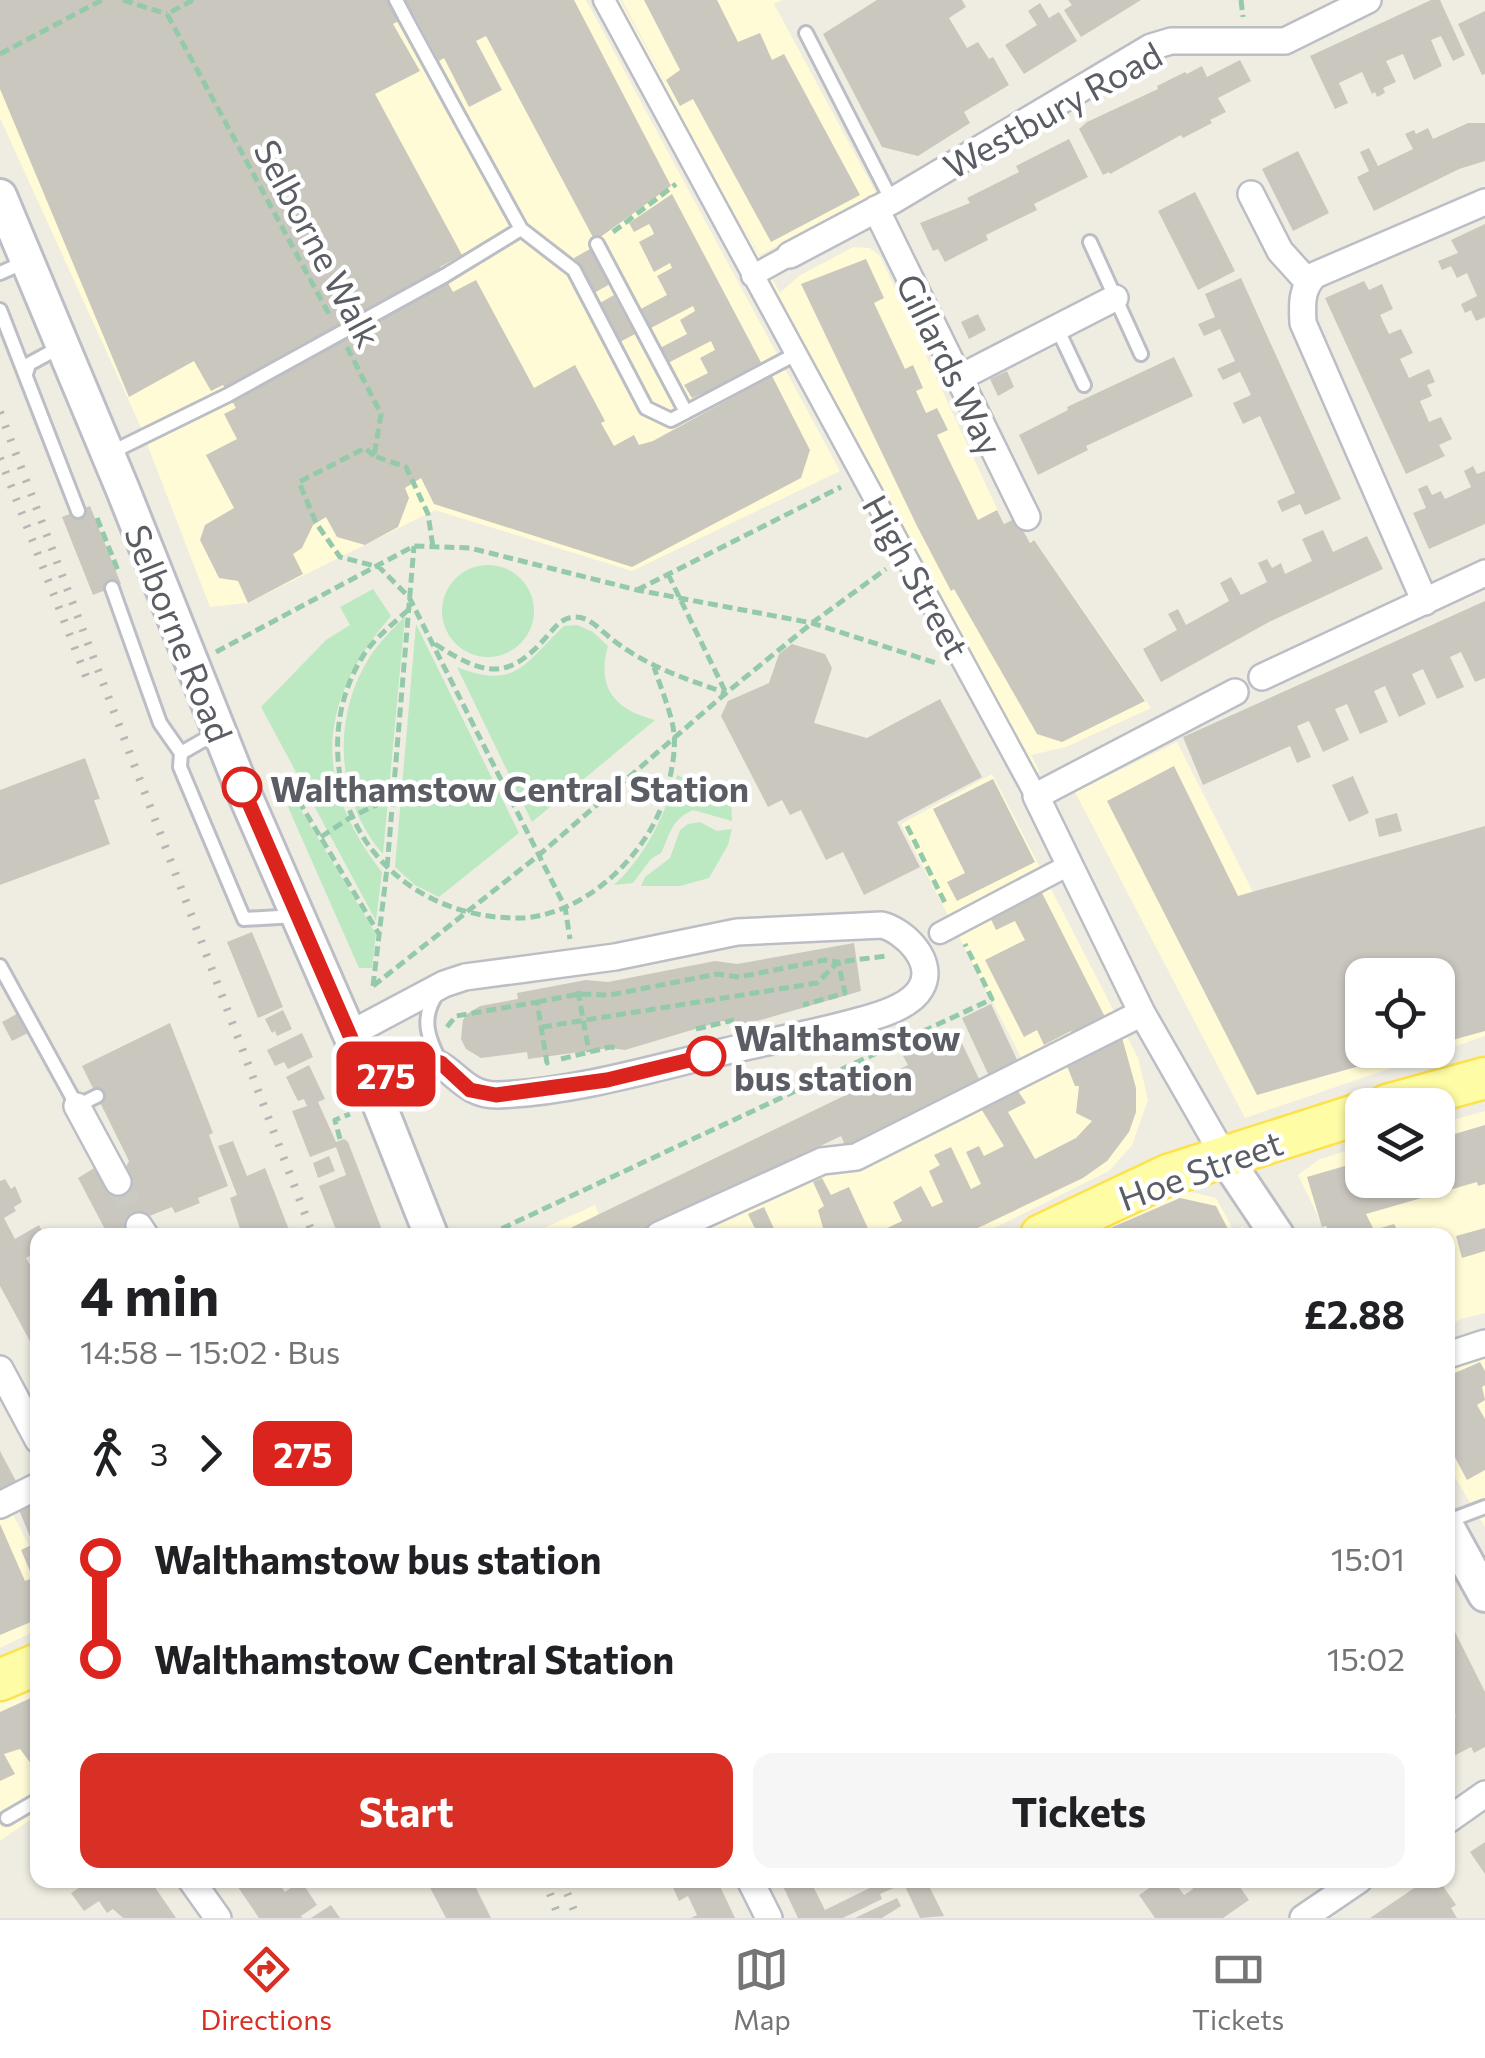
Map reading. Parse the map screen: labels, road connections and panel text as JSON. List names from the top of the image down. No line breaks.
{"streets":{"main road":["Hoe Street"],"street":["Westbury Road","Gillards Way","High Street","Selborne Road"],"path":["Selborne Walk"]},"crossings":[["Westbury Road","Gillards Way"],["Westbury Road","High Street"],["High Street","Hoe Street"]],"places":["Walthamstow Central Station","Walthamstow bus station"],"lines":["bus line 275"],"page":{"on_map":"275","heading":["4 min","14:58 – 15:02 · Bus","£2.88"],"legs":["3","275"],"list":[{"name":"Walthamstow bus station","value":"15:01"},{"name":"Walthamstow Central Station","value":"15:02"}],"buttons":["Start","Tickets"],"tabs":["Directions","Map","Tickets"]}}
